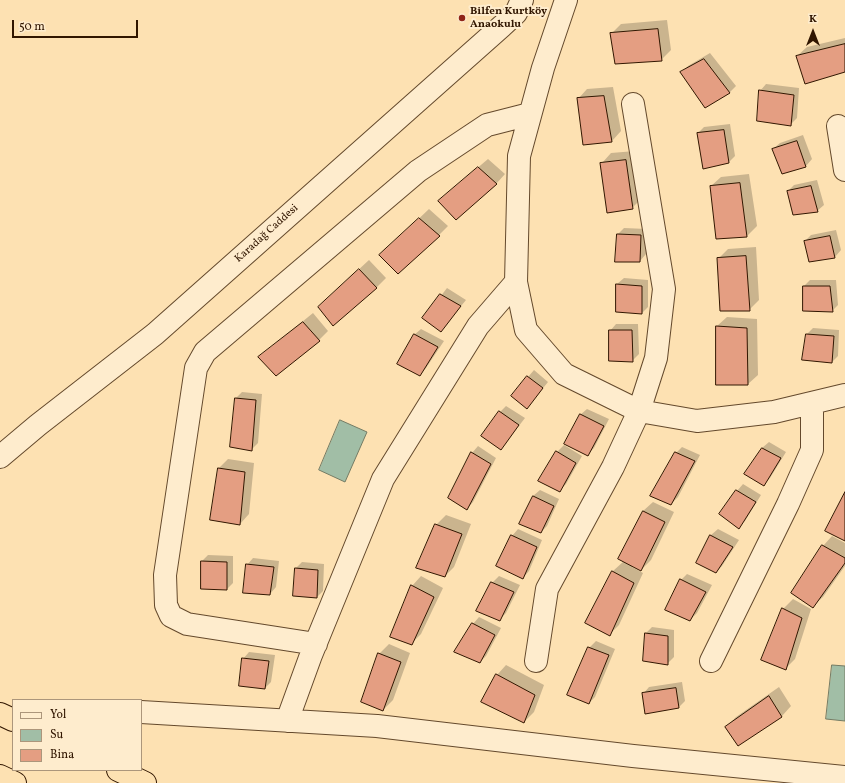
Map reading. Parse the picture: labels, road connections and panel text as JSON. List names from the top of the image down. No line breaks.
{"streets":{"street":["Karadağ Caddesi"]},"places":["Bilfen Kurtköy Anaokulu"],"legend":["Yol","Su","Bina"],"scale_bar":"50 m","north":"top"}
